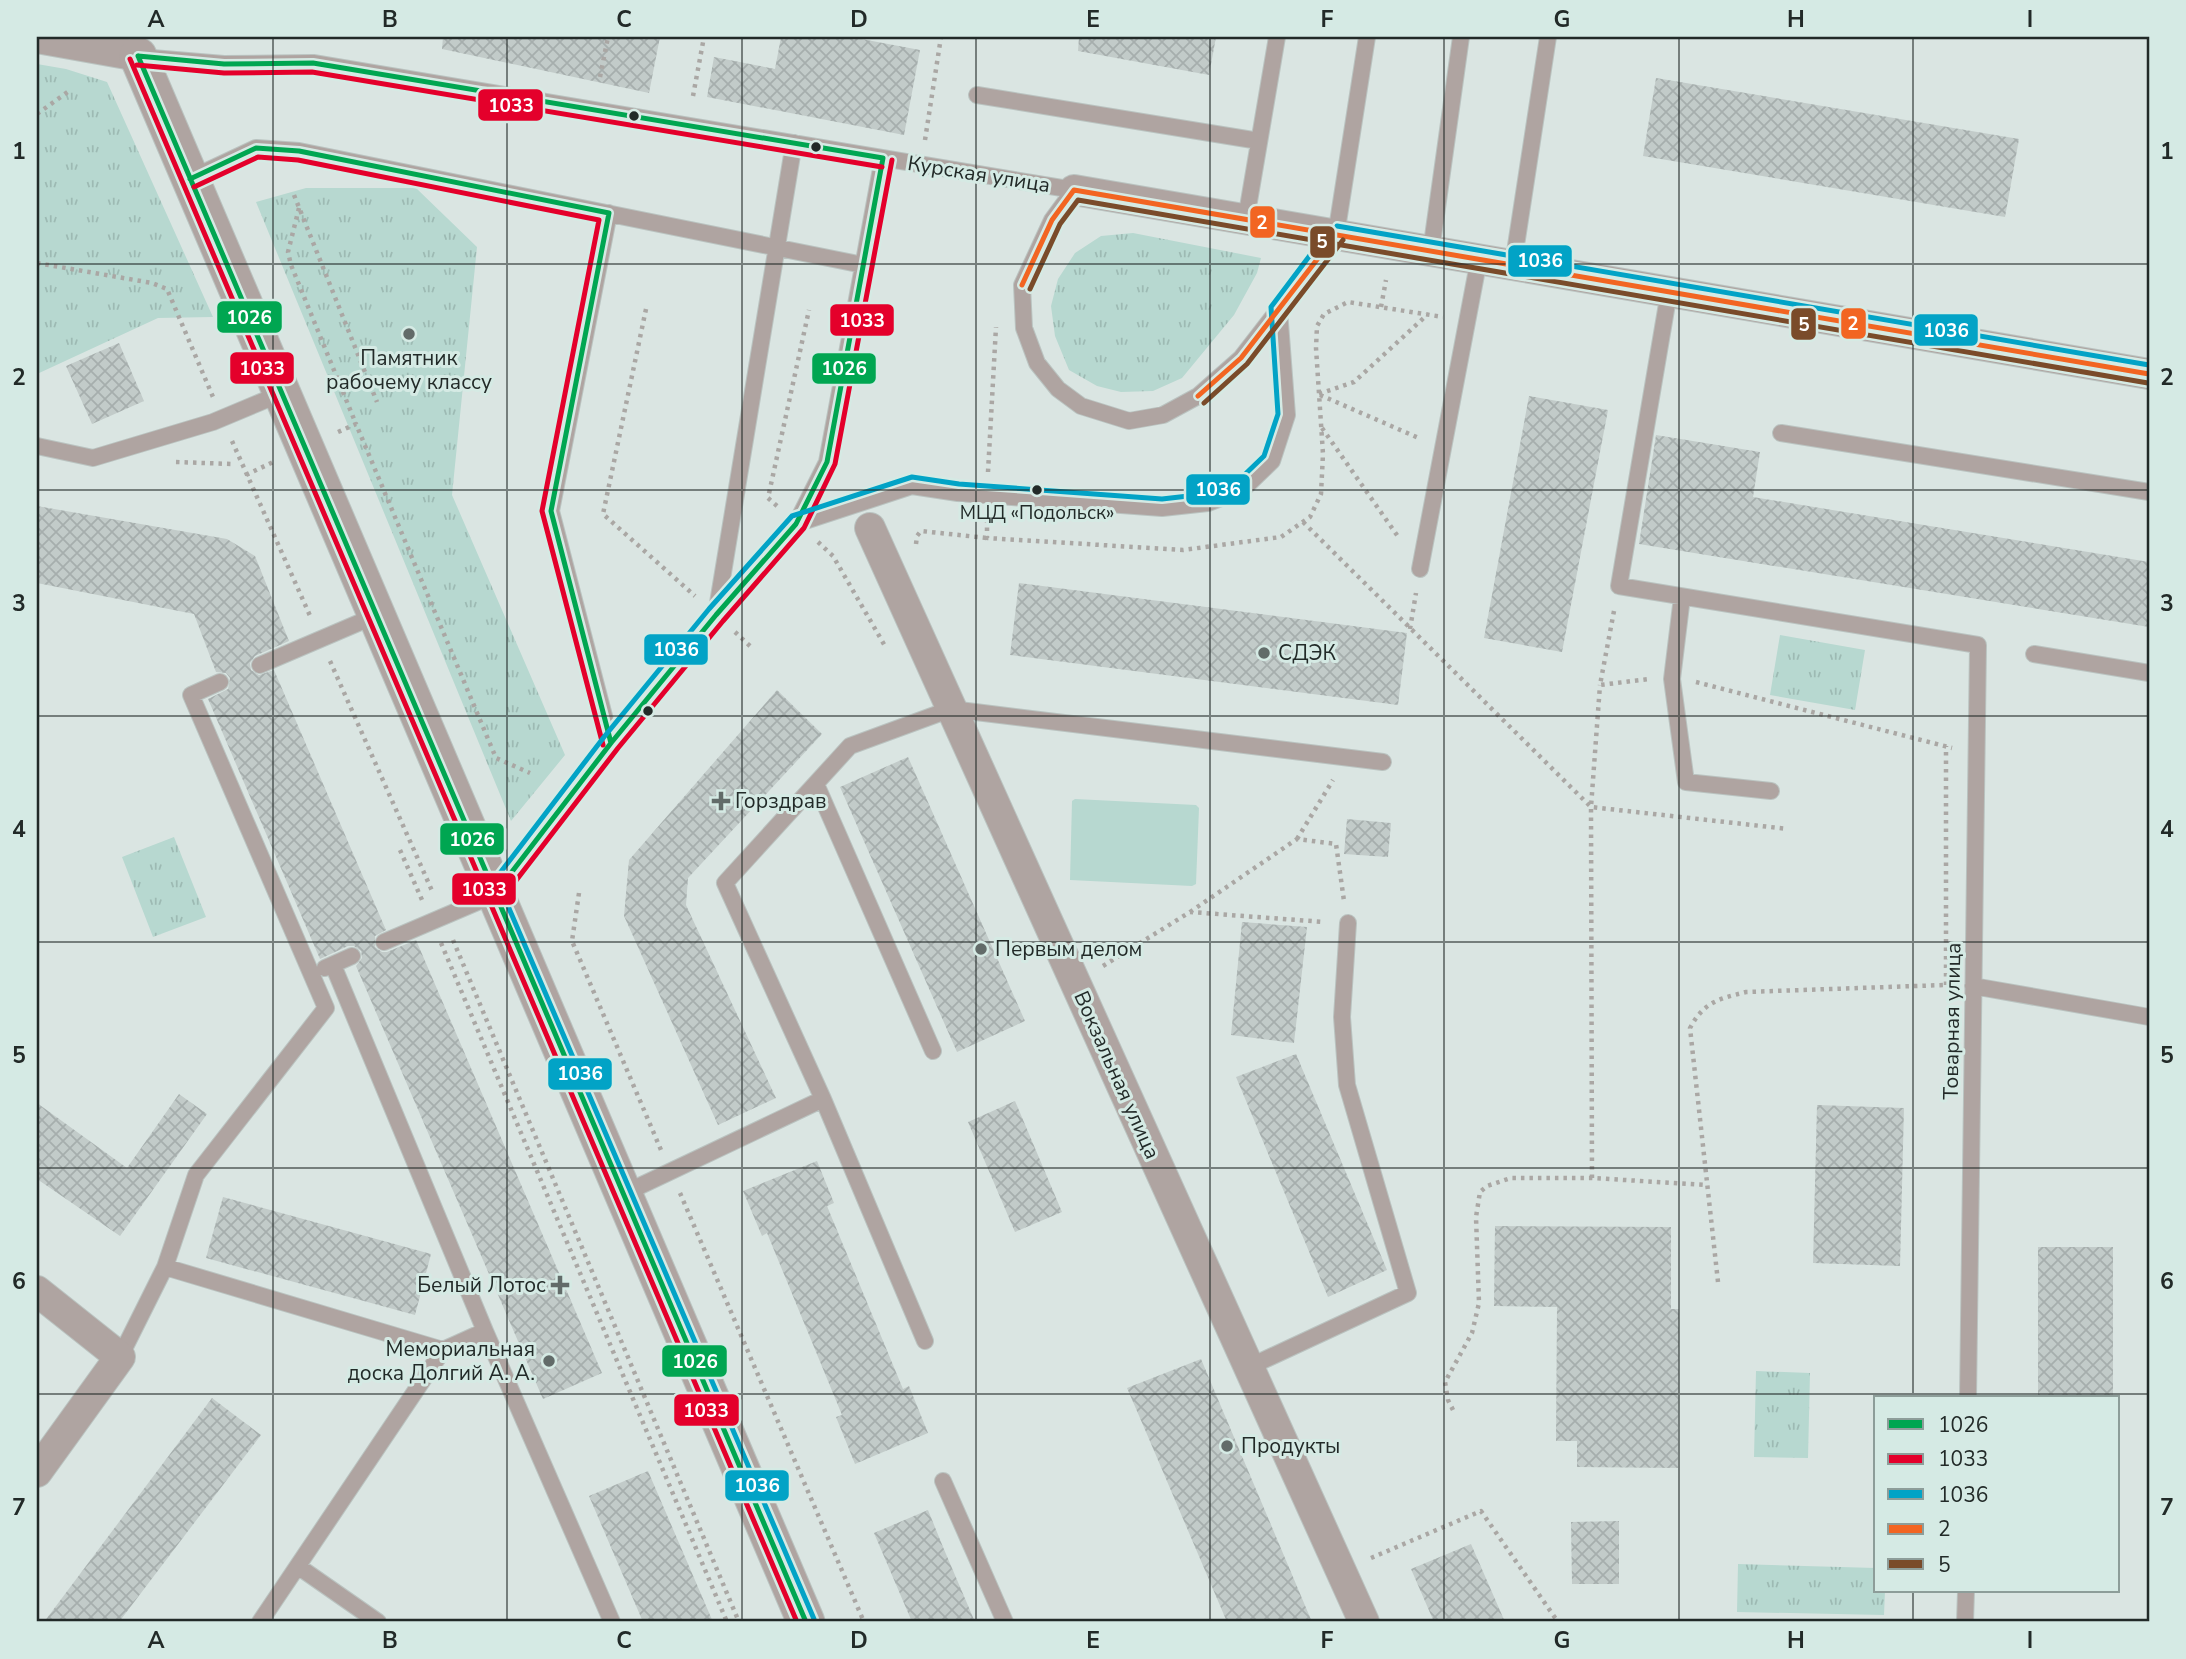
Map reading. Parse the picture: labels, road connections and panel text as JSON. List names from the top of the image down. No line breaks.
{"streets":{"street":["Курская улица","Вокзальная улица"],"lane":["Товарная улица"]},"places":{"other":["Памятник рабочему классу","МЦД «Подольск»","СДЭК","Первым делом","Мемориальная доска Долгий А. А.","Продукты"],"health":["Горздрав","Белый Лотос"]},"lines":["transit line 1026","transit line 1033","transit line 2","transit line 5","transit line 1036"],"legend":["1026","1033","1036","2","5"],"grid":{"columns":["A","B","C","D","E","F","G","H","I"],"rows":["1","2","3","4","5","6","7"]}}
